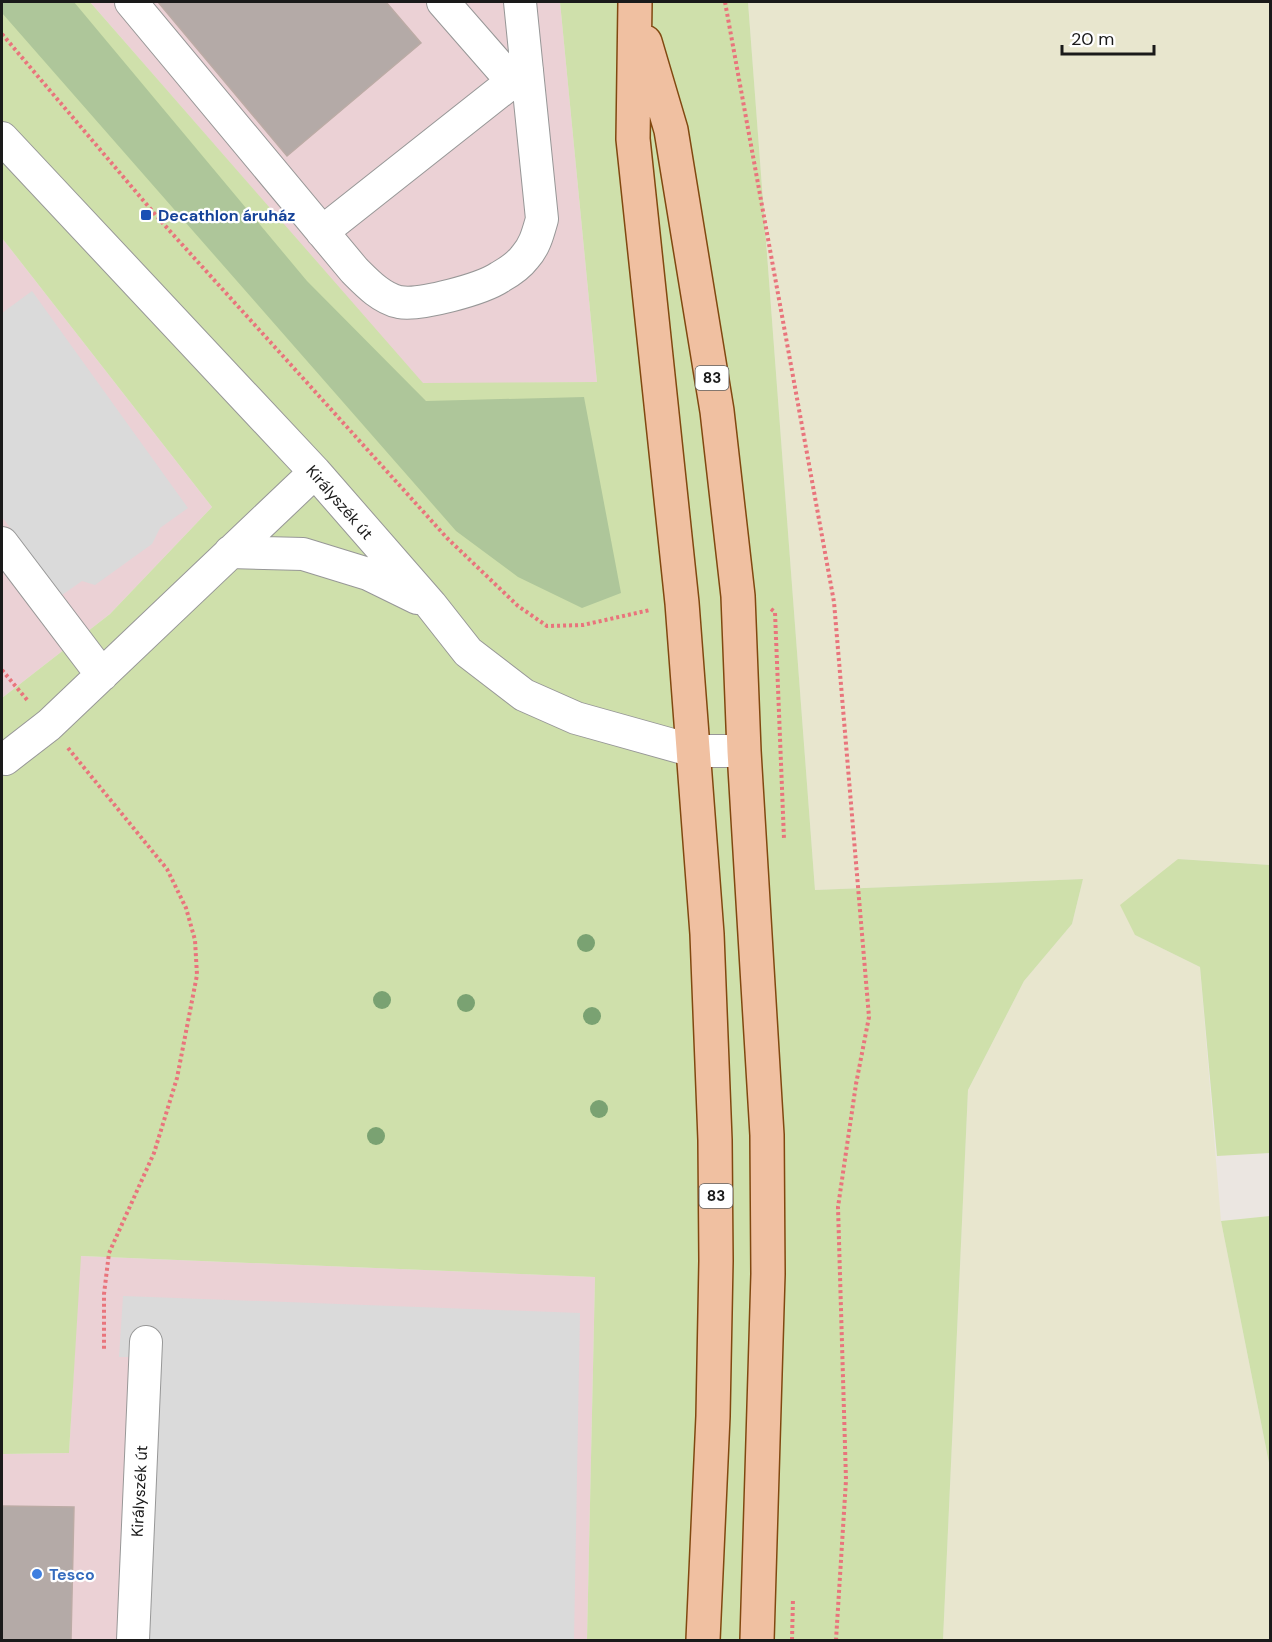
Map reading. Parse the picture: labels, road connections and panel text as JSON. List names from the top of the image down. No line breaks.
{"streets":{"main road":["83"],"street":["Királyszék út"]},"crossings":[["83","Királyszék út"]],"places":{"transit":["Decathlon áruház"],"other":["Tesco"]},"scale_bar":"20 m"}
